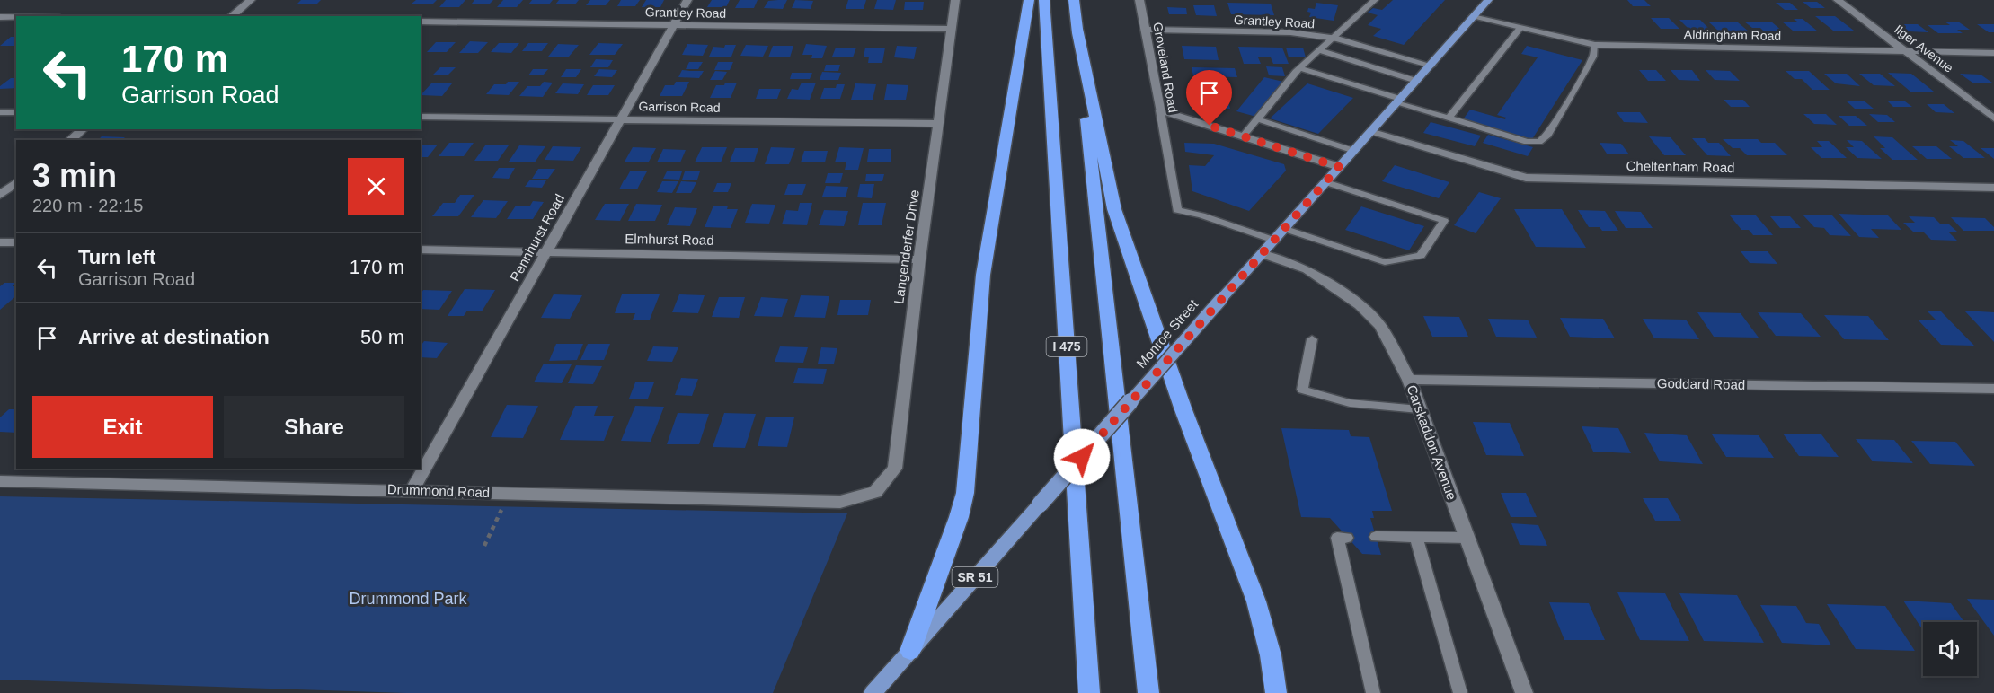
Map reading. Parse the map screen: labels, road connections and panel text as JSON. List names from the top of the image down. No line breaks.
{"streets":{"highway":["I 475"],"main road":["Monroe Street","SR 51"],"street":["Grantley Road","Aldringham Road","Ilger Avenue","Groveland Road","Garrison Road","Cheltenham Road","Pennhurst Road","Elmhurst Road","Langenderfer Drive","Goddard Road","Carskaddon Avenue","Drummond Road"]},"crossings":[["Grantley Road","Groveland Road"],["Grantley Road","Pennhurst Road"],["Grantley Road","Langenderfer Drive"],["Grantley Road","Monroe Street"],["Aldringham Road","Ilger Avenue"],["Aldringham Road","Monroe Street"],["Groveland Road","Monroe Street"],["Garrison Road","Pennhurst Road"],["Garrison Road","Langenderfer Drive"],["Cheltenham Road","Monroe Street"],["Pennhurst Road","Elmhurst Road"],["Pennhurst Road","Drummond Road"],["Elmhurst Road","Langenderfer Drive"],["Langenderfer Drive","Drummond Road"],["Monroe Street","Carskaddon Avenue"],["Goddard Road","Carskaddon Avenue"]],"parks":["Drummond Park"],"page":{"turn":["170 m","Garrison Road"],"heading":["3 min","220 m · 22:15"],"list":[{"name":"Turn left","note":"Garrison Road","value":"170 m"},{"name":"Arrive at destination","value":"50 m"}],"buttons":["Exit","Share"]}}
